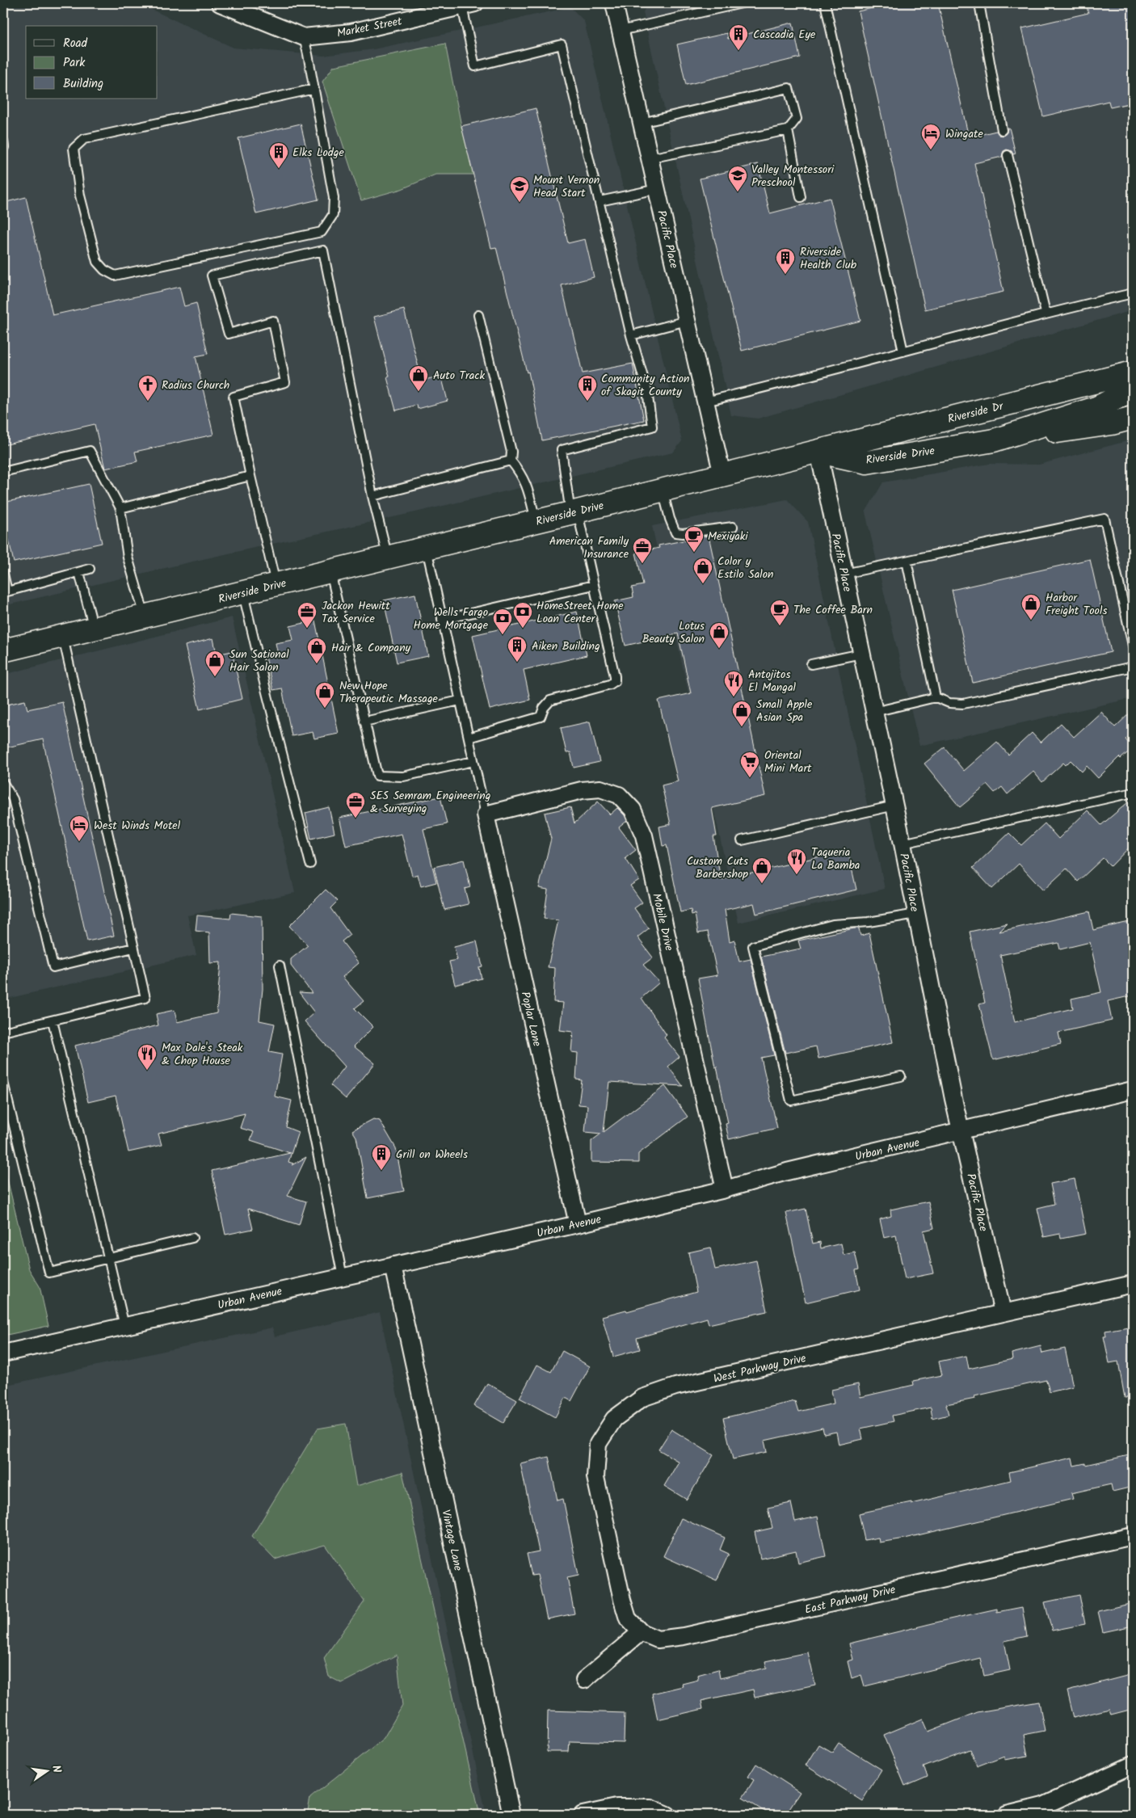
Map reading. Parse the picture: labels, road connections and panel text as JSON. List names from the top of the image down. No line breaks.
{"streets":{"main road":["Riverside Dr","Riverside Drive"],"street":["Market Street","Pacific Place","Mobile Drive","Poplar Lane","Urban Avenue","West Parkway Drive","Vintage Lane","East Parkway Drive"]},"crossings":[["Pacific Place","Riverside Dr"],["Pacific Place","Riverside Drive"],["Pacific Place","Urban Avenue"],["Pacific Place","West Parkway Drive"],["Riverside Dr","Riverside Drive"],["Mobile Drive","Poplar Lane"],["Mobile Drive","Urban Avenue"],["Poplar Lane","Urban Avenue"],["Urban Avenue","Vintage Lane"],["West Parkway Drive","East Parkway Drive"]],"places":{"building":["Cascadia Eye","Elks Lodge","Riverside Health Club","Community Action of Skagit County","Aiken Building","Grill on Wheels"],"hotel":["Wingate","West Winds Motel"],"school or university":["Valley Montessori Preschool","Mount Vernon Head Start"],"shop":["Auto Track","Color y Estilo Salon","Harbor Freight Tools","Lotus Beauty Salon","Hair & Company","Sun Sational Hair Salon","New Hope Therapeutic Massage","Small Apple Asian Spa","Custom Cuts Barbershop"],"church":["Radius Church"],"cafe":["Mexiyaki","The Coffee Barn"],"office":["American Family Insurance","Jackon Hewitt Tax Service","SES Semram Engineering & Surveying"],"bank":["HomeStreet Home Loan Center","Wells Fargo Home Mortgage"],"restaurant":["Antojitos El Mangal","Taqueria La Bamba","Max Dale's Steak & Chop House"],"supermarket":["Oriental Mini Mart"]},"legend":["Road","Park","Building"],"north":"right"}
